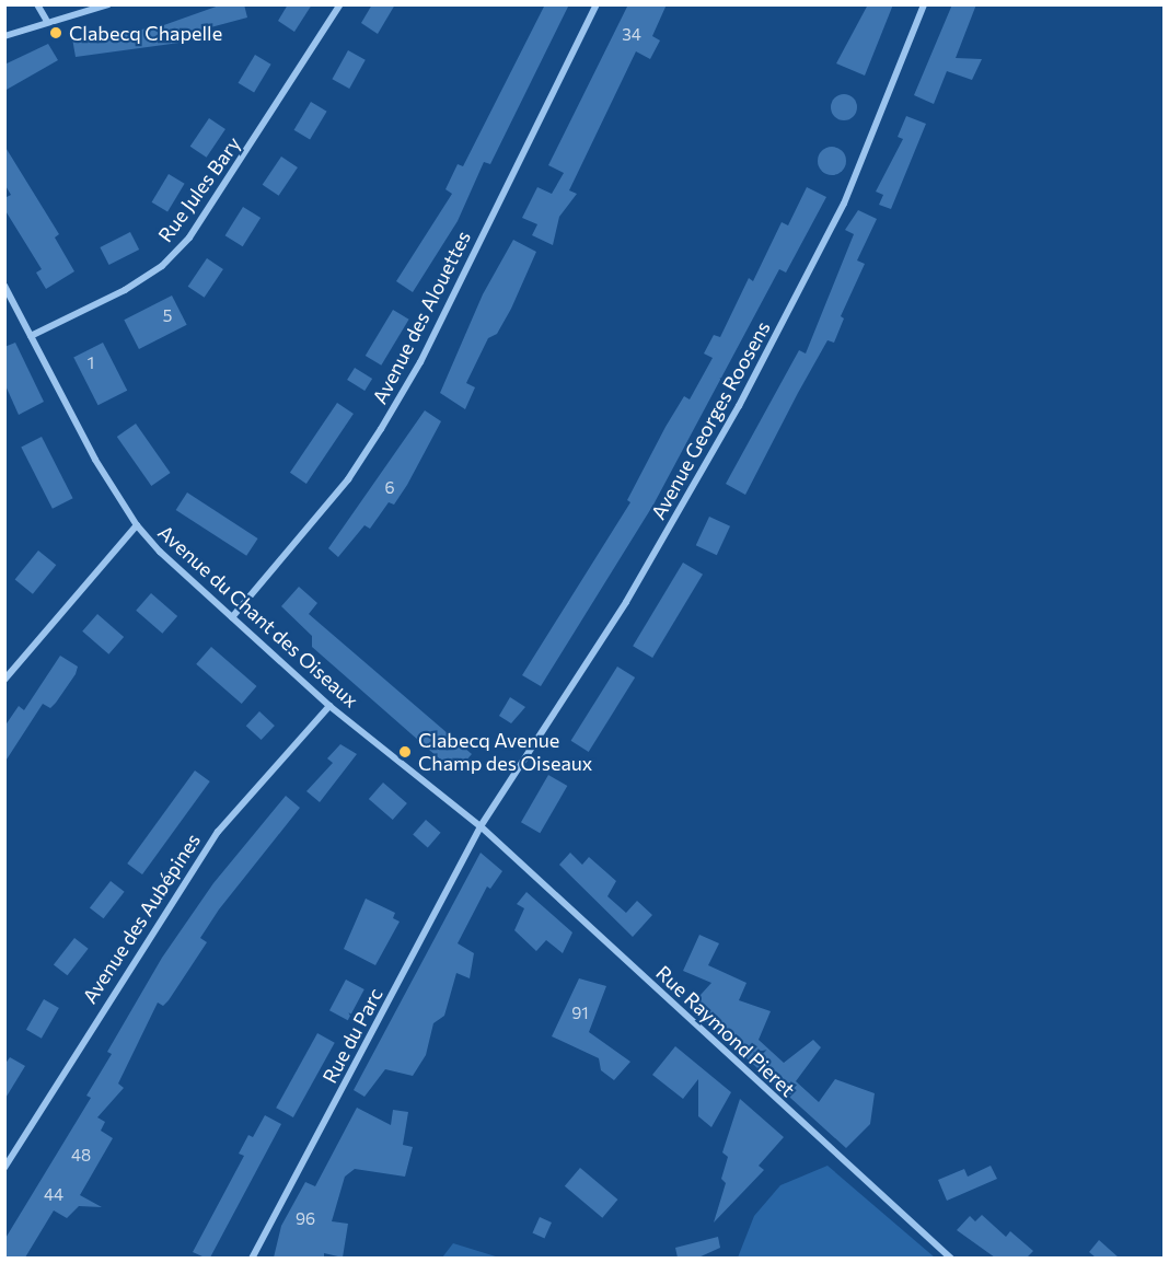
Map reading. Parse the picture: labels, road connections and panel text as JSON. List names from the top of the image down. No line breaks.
{"streets":{"street":["Rue Jules Bary","Avenue des Alouettes","Avenue Georges Roosens","Avenue du Chant des Oiseaux","Avenue des Aubépines","Rue Raymond Pieret","Rue du Parc"]},"crossings":[["Rue Jules Bary","Avenue du Chant des Oiseaux"],["Avenue des Alouettes","Avenue du Chant des Oiseaux"],["Avenue Georges Roosens","Avenue du Chant des Oiseaux"],["Avenue Georges Roosens","Rue Raymond Pieret"],["Avenue Georges Roosens","Rue du Parc"],["Avenue du Chant des Oiseaux","Avenue des Aubépines"],["Avenue du Chant des Oiseaux","Rue Raymond Pieret"],["Avenue du Chant des Oiseaux","Rue du Parc"],["Rue Raymond Pieret","Rue du Parc"]],"places":["Clabecq Chapelle","Clabecq Avenue Champ des Oiseaux"],"house_numbers":["34","5","1","6","91","48","44","96"]}
